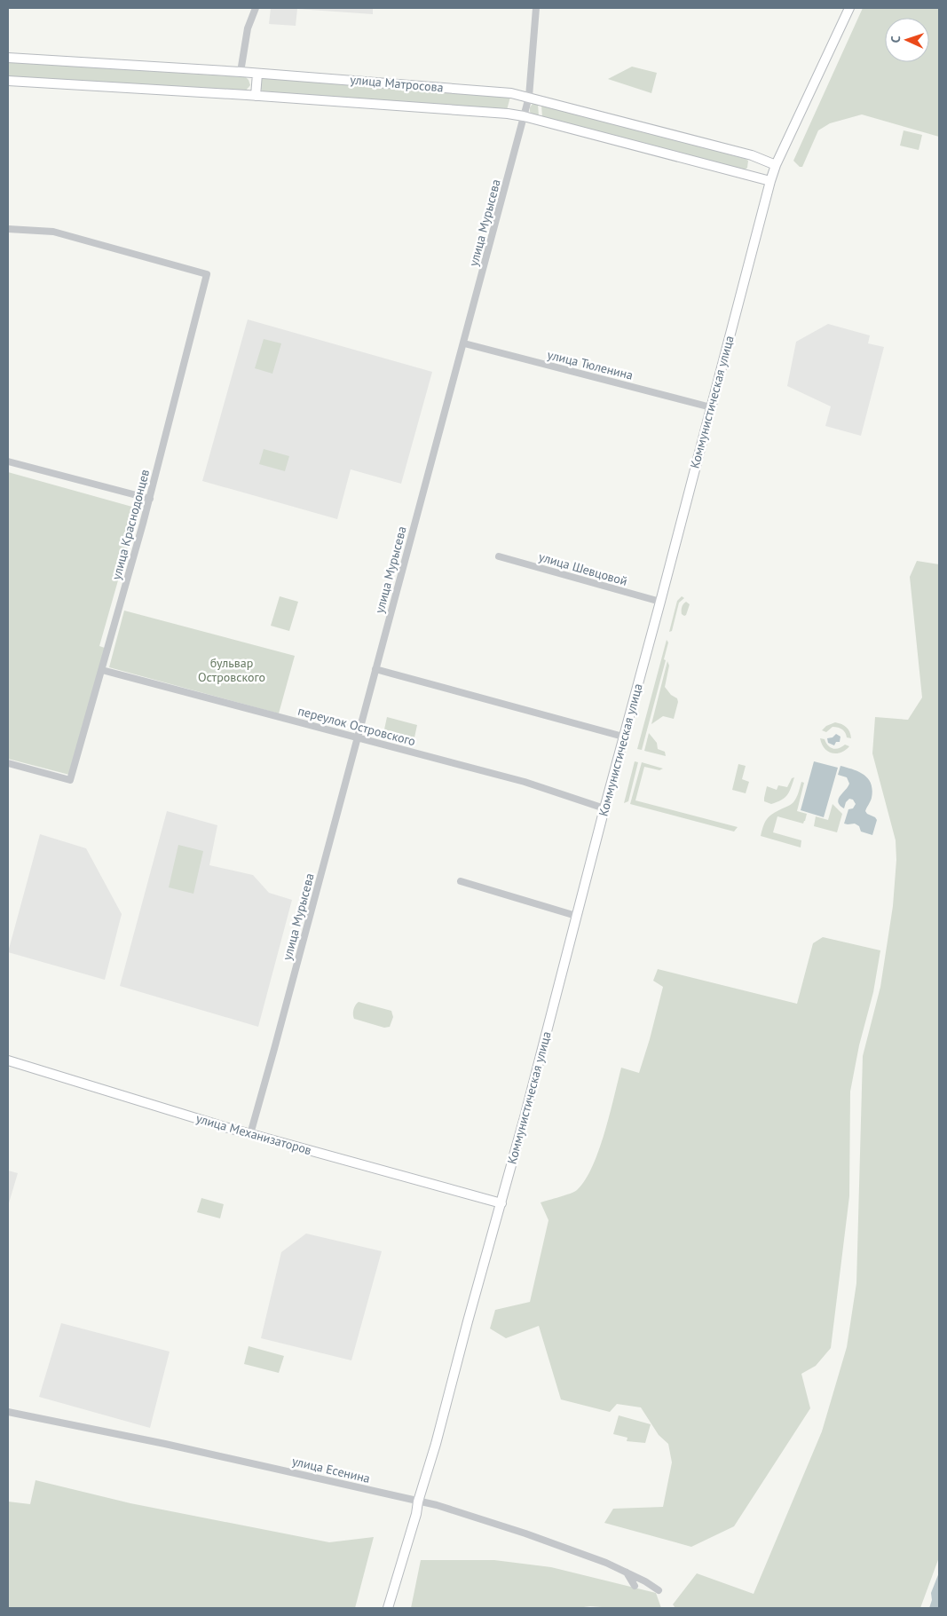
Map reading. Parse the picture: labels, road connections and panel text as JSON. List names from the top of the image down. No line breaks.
{"streets":{"main road":["улица Матросова","Коммунистическая улица","улица Механизаторов"],"street":["улица Мурысева","улица Тюленина","улица Краснодонцев","улица Шевцовой","переулок Островского","улица Есенина"]},"crossings":[["улица Матросова","улица Мурысева"],["улица Матросова","Коммунистическая улица"],["улица Мурысева","улица Тюленина"],["улица Мурысева","переулок Островского"],["улица Мурысева","улица Механизаторов"],["улица Тюленина","Коммунистическая улица"],["Коммунистическая улица","улица Шевцовой"],["Коммунистическая улица","переулок Островского"],["Коммунистическая улица","улица Механизаторов"],["Коммунистическая улица","улица Есенина"],["улица Краснодонцев","переулок Островского"]],"parks":["бульвар Островского"],"north":"left"}
